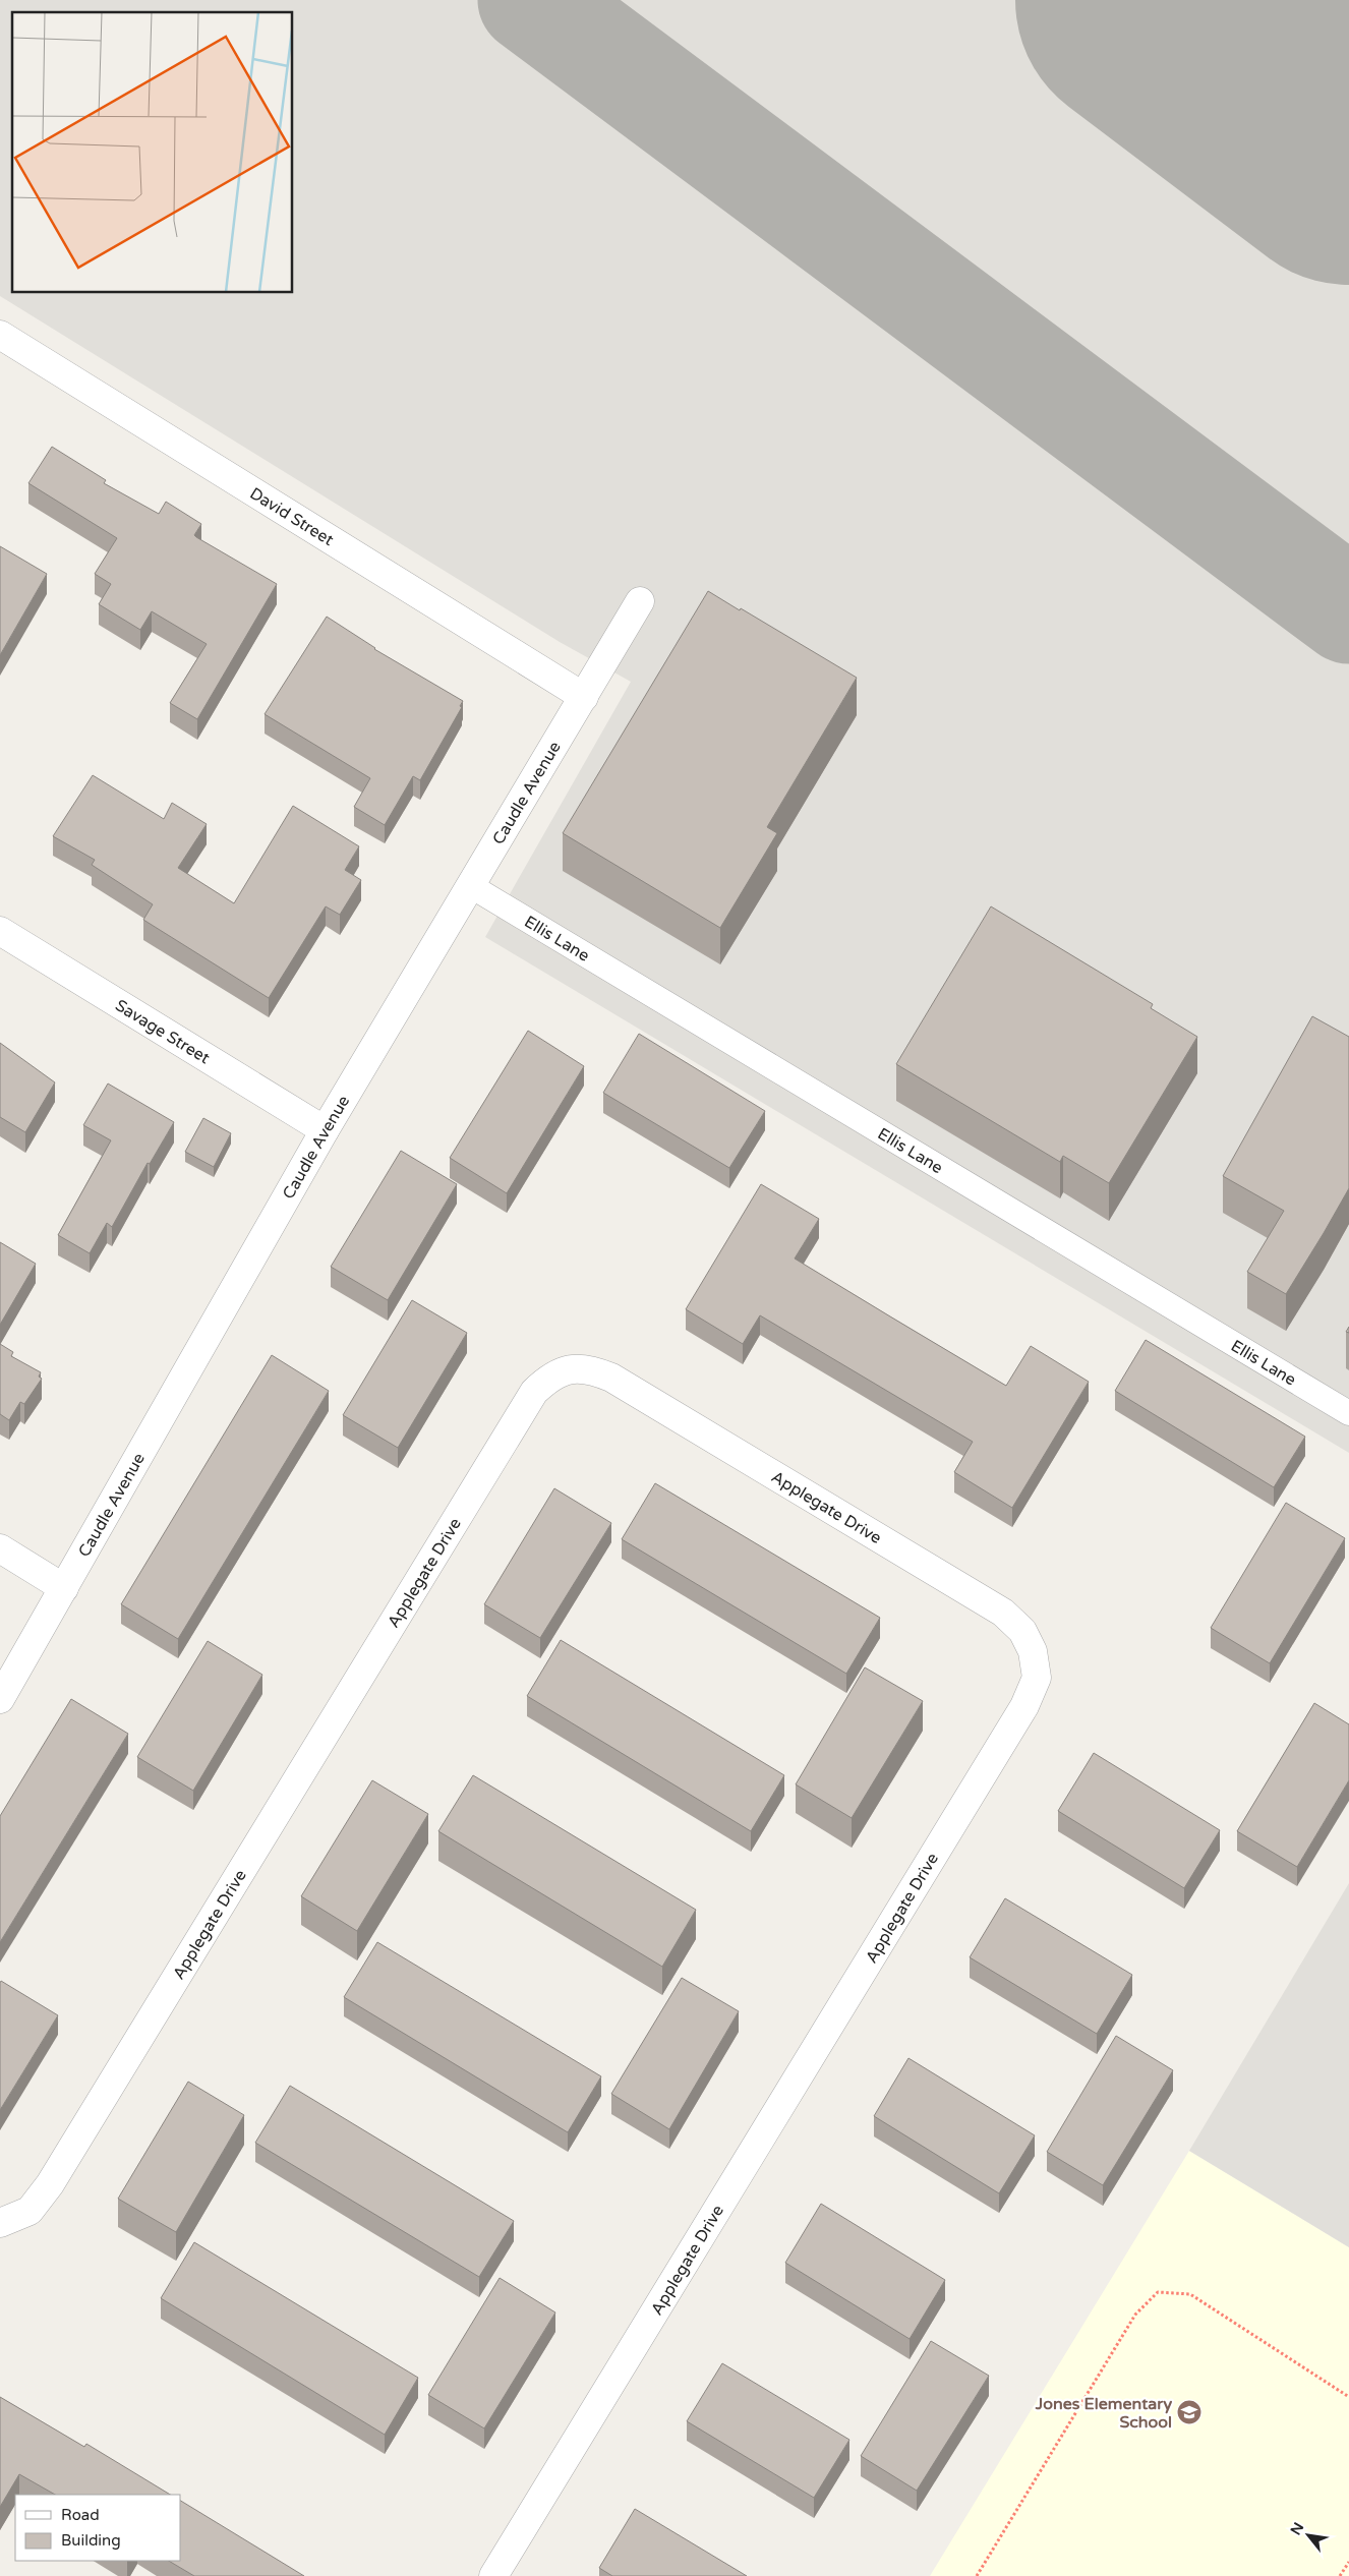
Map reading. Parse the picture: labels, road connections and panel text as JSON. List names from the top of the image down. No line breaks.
{"streets":{"street":["David Street","Caudle Avenue","Savage Street","Applegate Drive"],"lane":["Ellis Lane"]},"crossings":[["David Street","Caudle Avenue"],["Caudle Avenue","Ellis Lane"],["Caudle Avenue","Savage Street"]],"places":{"school or university":["Jones Elementary School"]},"legend":["Road","Building"],"north":"top left"}
